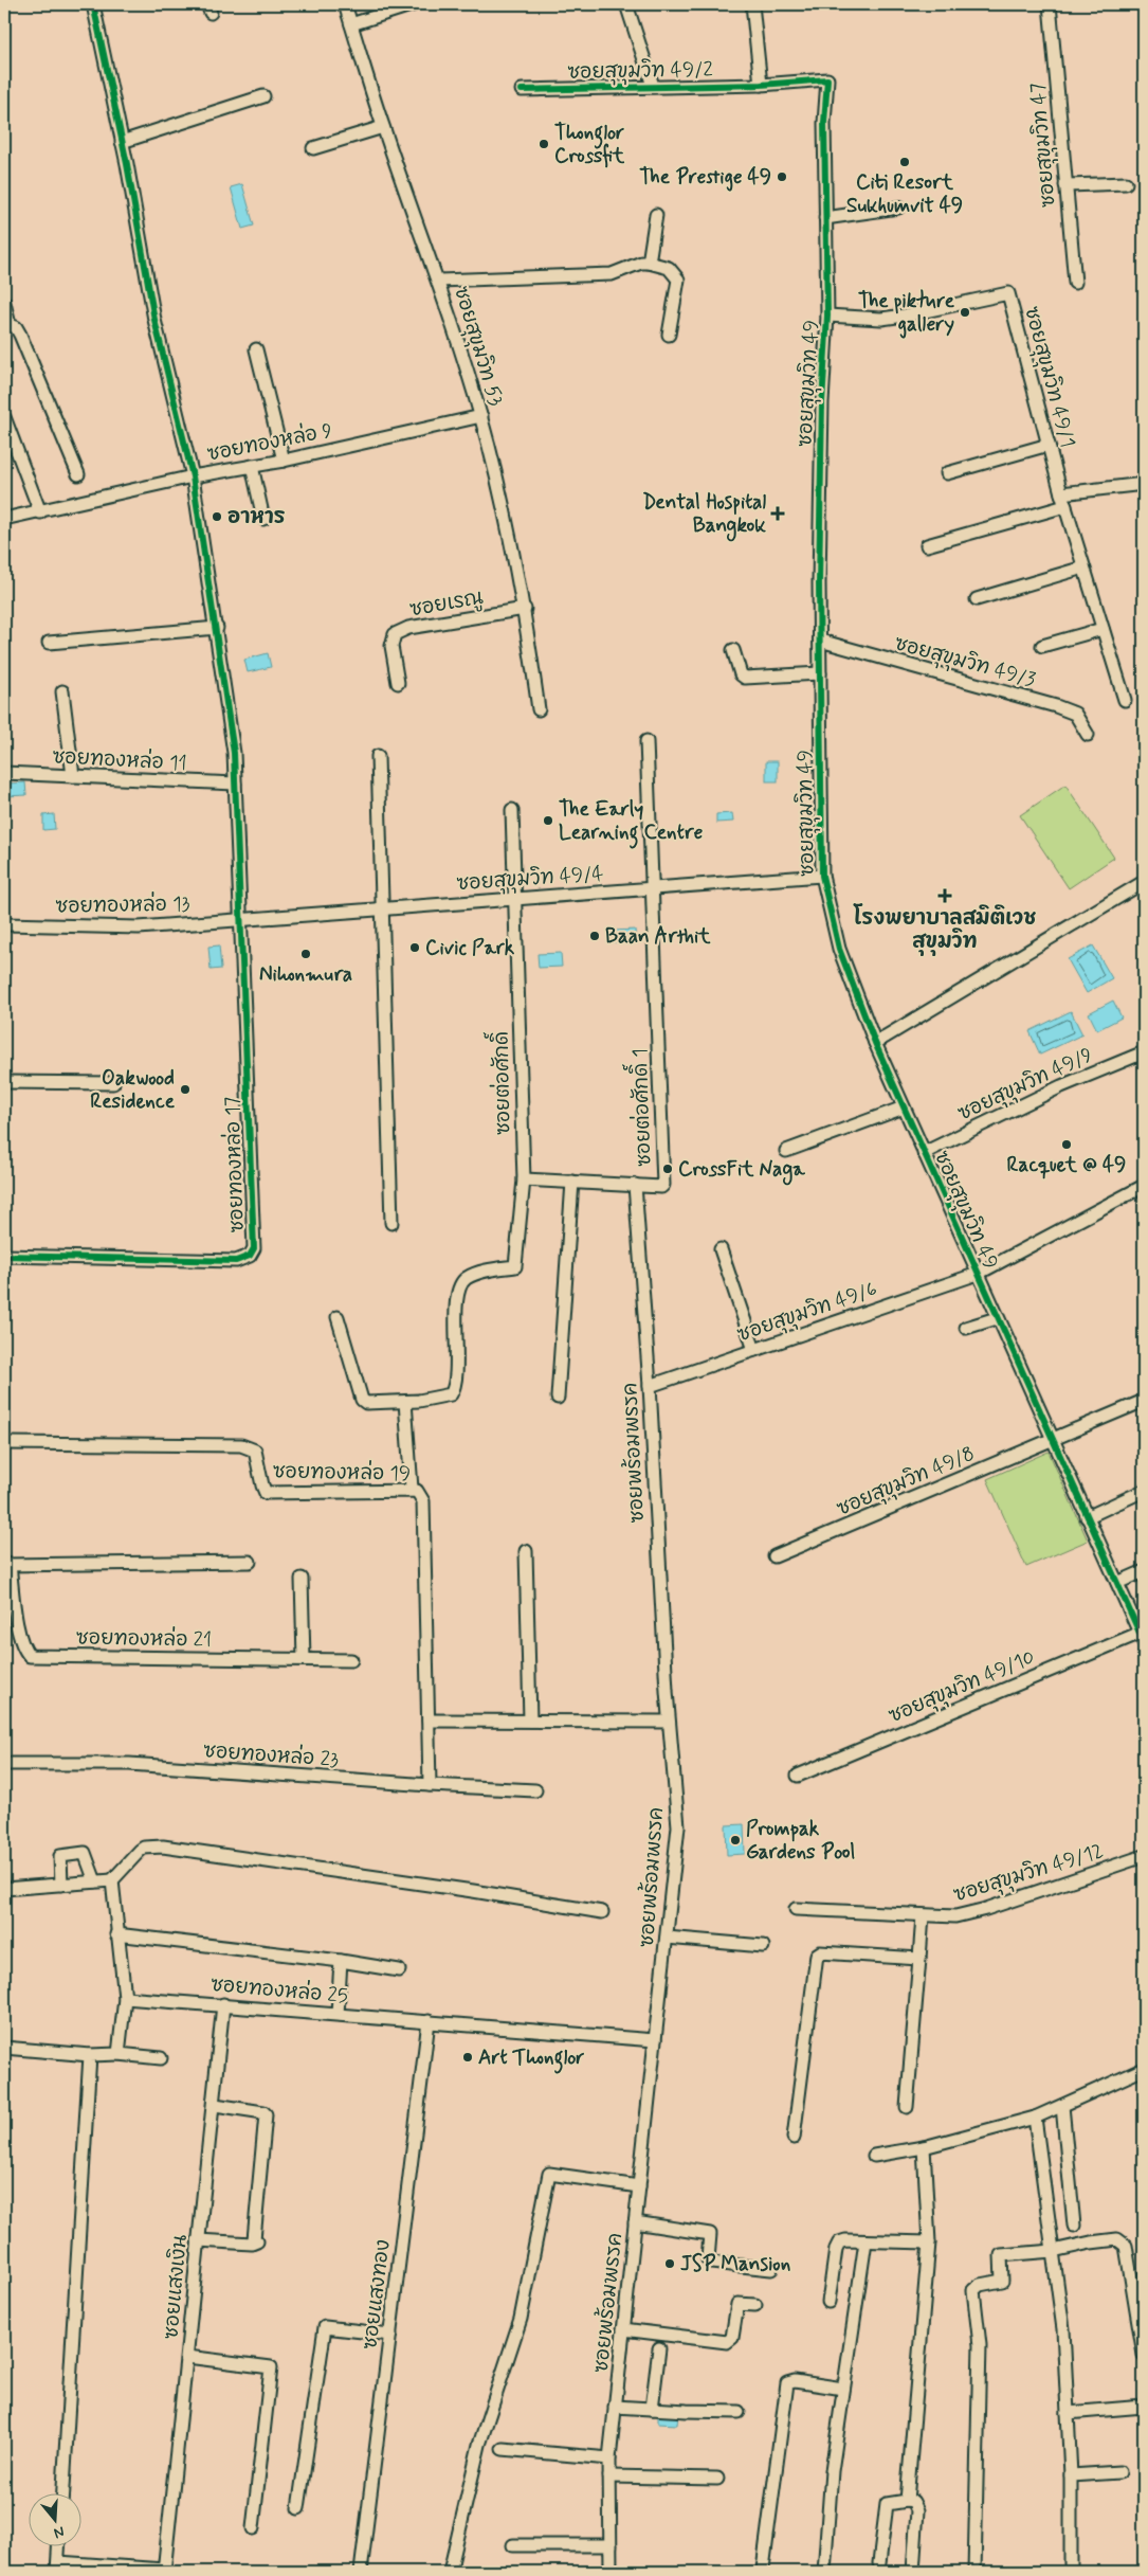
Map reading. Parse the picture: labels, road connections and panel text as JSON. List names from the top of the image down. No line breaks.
{"streets":{"street":["ซอยสุขุมวิท 49/2","ซอยสุขุมวิท 47","ซอยสุขุมวิท 53","ซอยสุขุมวิท 49/1","ซอยสุขุมวิท 49","ซอยทองหล่อ 9","ซอยเรณู","ซอยสุขุมวิท 49/3","ซอยทองหล่อ 11","ซอยสุขุมวิท 49/4","ซอยทองหล่อ 13","ซอยต่อศักดิ์","ซอยสุขุมวิท 49/9","ซอยต่อศักดิ์ 1","ซอยทองหล่อ 17","ซอยสุขุมวิท 49/6","ซอยพร้อมพรรค","ซอยทองหล่อ 19","ซอยสุขุมวิท 49/8","ซอยทองหล่อ 21","ซอยสุขุมวิท 49/10","ซอยทองหล่อ 23","ซอยสุขุมวิท 49/12","ซอยทองหล่อ 25","ซอยแสงเงิน","ซอยแสงทอง"]},"crossings":[["ซอยสุขุมวิท 49/2","ซอยสุขุมวิท 49"],["ซอยสุขุมวิท 53","ซอยทองหล่อ 9"],["ซอยสุขุมวิท 53","ซอยเรณู"],["ซอยสุขุมวิท 49/1","ซอยสุขุมวิท 49"],["ซอยสุขุมวิท 49","ซอยสุขุมวิท 49/3"],["ซอยสุขุมวิท 49","ซอยสุขุมวิท 49/4"],["ซอยสุขุมวิท 49","ซอยสุขุมวิท 49/9"],["ซอยสุขุมวิท 49","ซอยสุขุมวิท 49/6"],["ซอยสุขุมวิท 49","ซอยสุขุมวิท 49/8"],["ซอยสุขุมวิท 49","ซอยสุขุมวิท 49/10"],["ซอยสุขุมวิท 49/4","ซอยทองหล่อ 13"],["ซอยสุขุมวิท 49/4","ซอยต่อศักดิ์"],["ซอยสุขุมวิท 49/4","ซอยต่อศักดิ์ 1"],["ซอยสุขุมวิท 49/4","ซอยทองหล่อ 17"],["ซอยทองหล่อ 13","ซอยทองหล่อ 17"],["ซอยต่อศักดิ์","ซอยต่อศักดิ์ 1"],["ซอยต่อศักดิ์ 1","ซอยพร้อมพรรค"],["ซอยสุขุมวิท 49/6","ซอยพร้อมพรรค"],["ซอยพร้อมพรรค","ซอยทองหล่อ 25"],["ซอยทองหล่อ 19","ซอยทองหล่อ 23"],["ซอยทองหล่อ 25","ซอยแสงเงิน"],["ซอยทองหล่อ 25","ซอยแสงทอง"]],"places":{"other":["Thonglor Crossfit","Citi Resort Sukhumvit 49","The Prestige 49","The pikture gallery","อาหาร","The Early Learning Centre","Baan Arthit","Civic Park","Nihonmura","Oakwood Residence","Racquet @ 49","CrossFit Naga","Prompak Gardens Pool","Art Thonglor","JSP Mansion"],"health":["Dental Hospital Bangkok","โรงพยาบาลสมิติเวช สุขุมวิท"]},"north":"bottom"}
